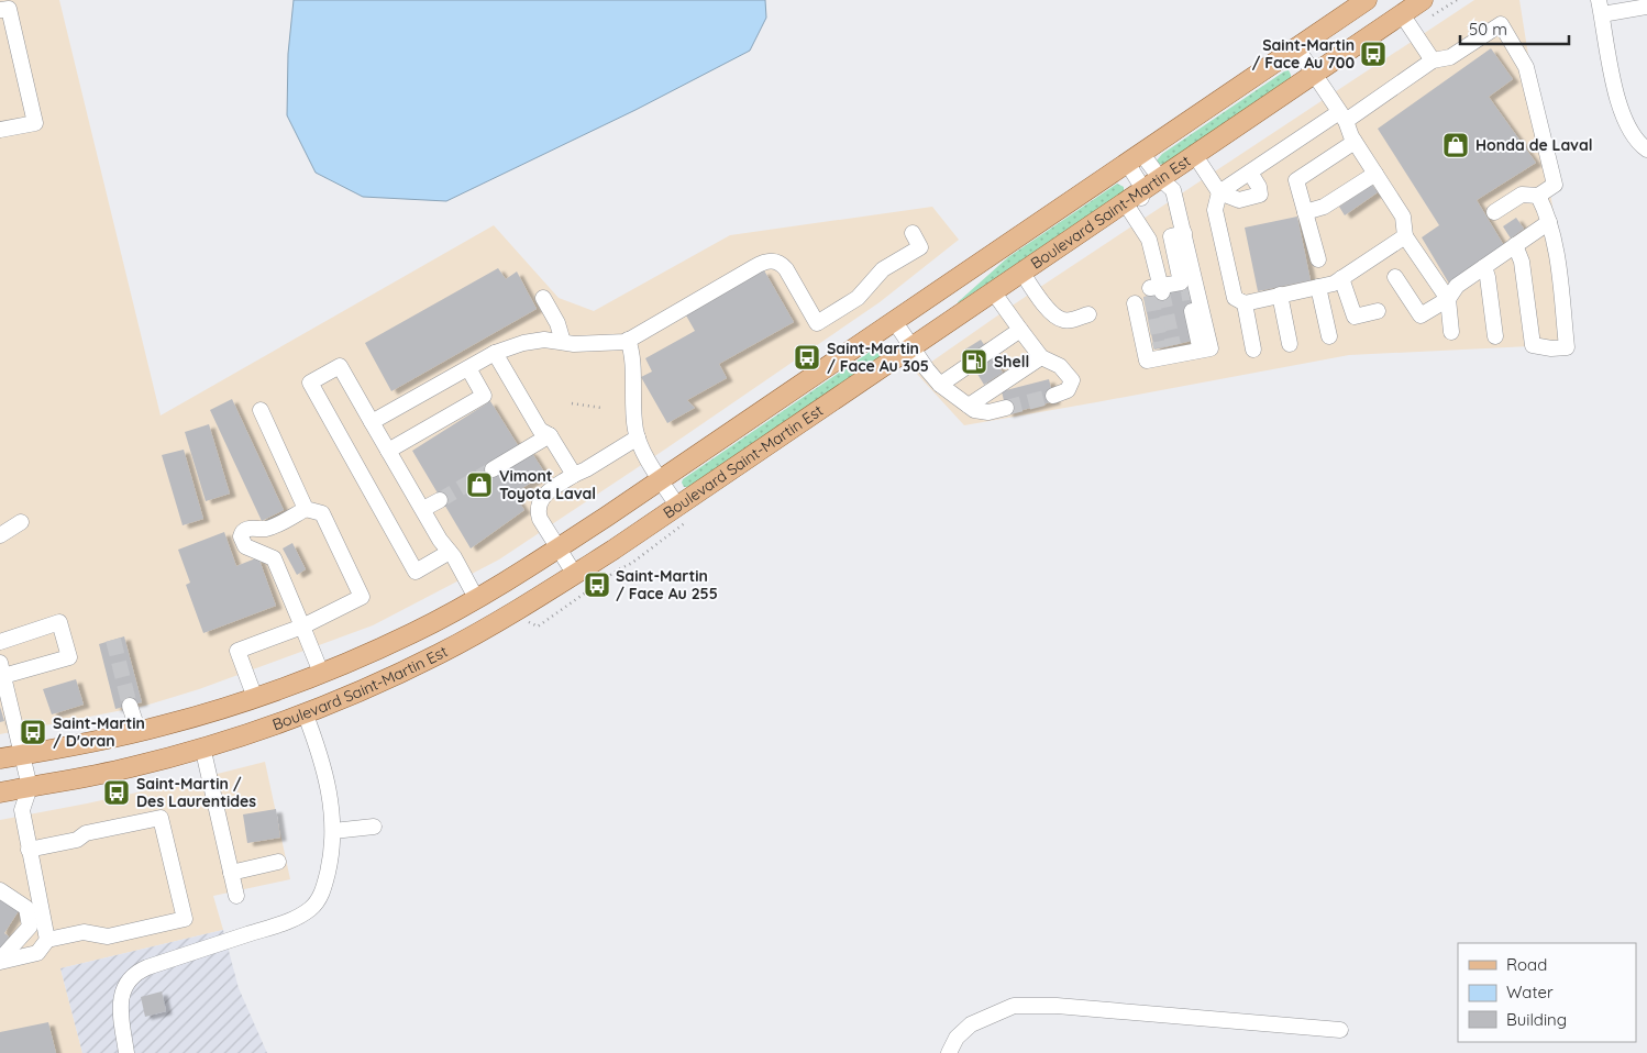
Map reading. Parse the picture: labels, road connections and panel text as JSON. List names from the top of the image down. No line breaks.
{"streets":{"main road":["Boulevard Saint-Martin Est"]},"places":{"bus stop":["Saint-Martin / Face Au 700","Saint-Martin / Face Au 305","Saint-Martin / Face Au 255","Saint-Martin / D'oran","Saint-Martin / Des Laurentides"],"shop":["Honda de Laval","Vimont Toyota Laval"],"fuel station":["Shell"]},"legend":["Road","Water","Building"],"scale_bar":"50 m"}
